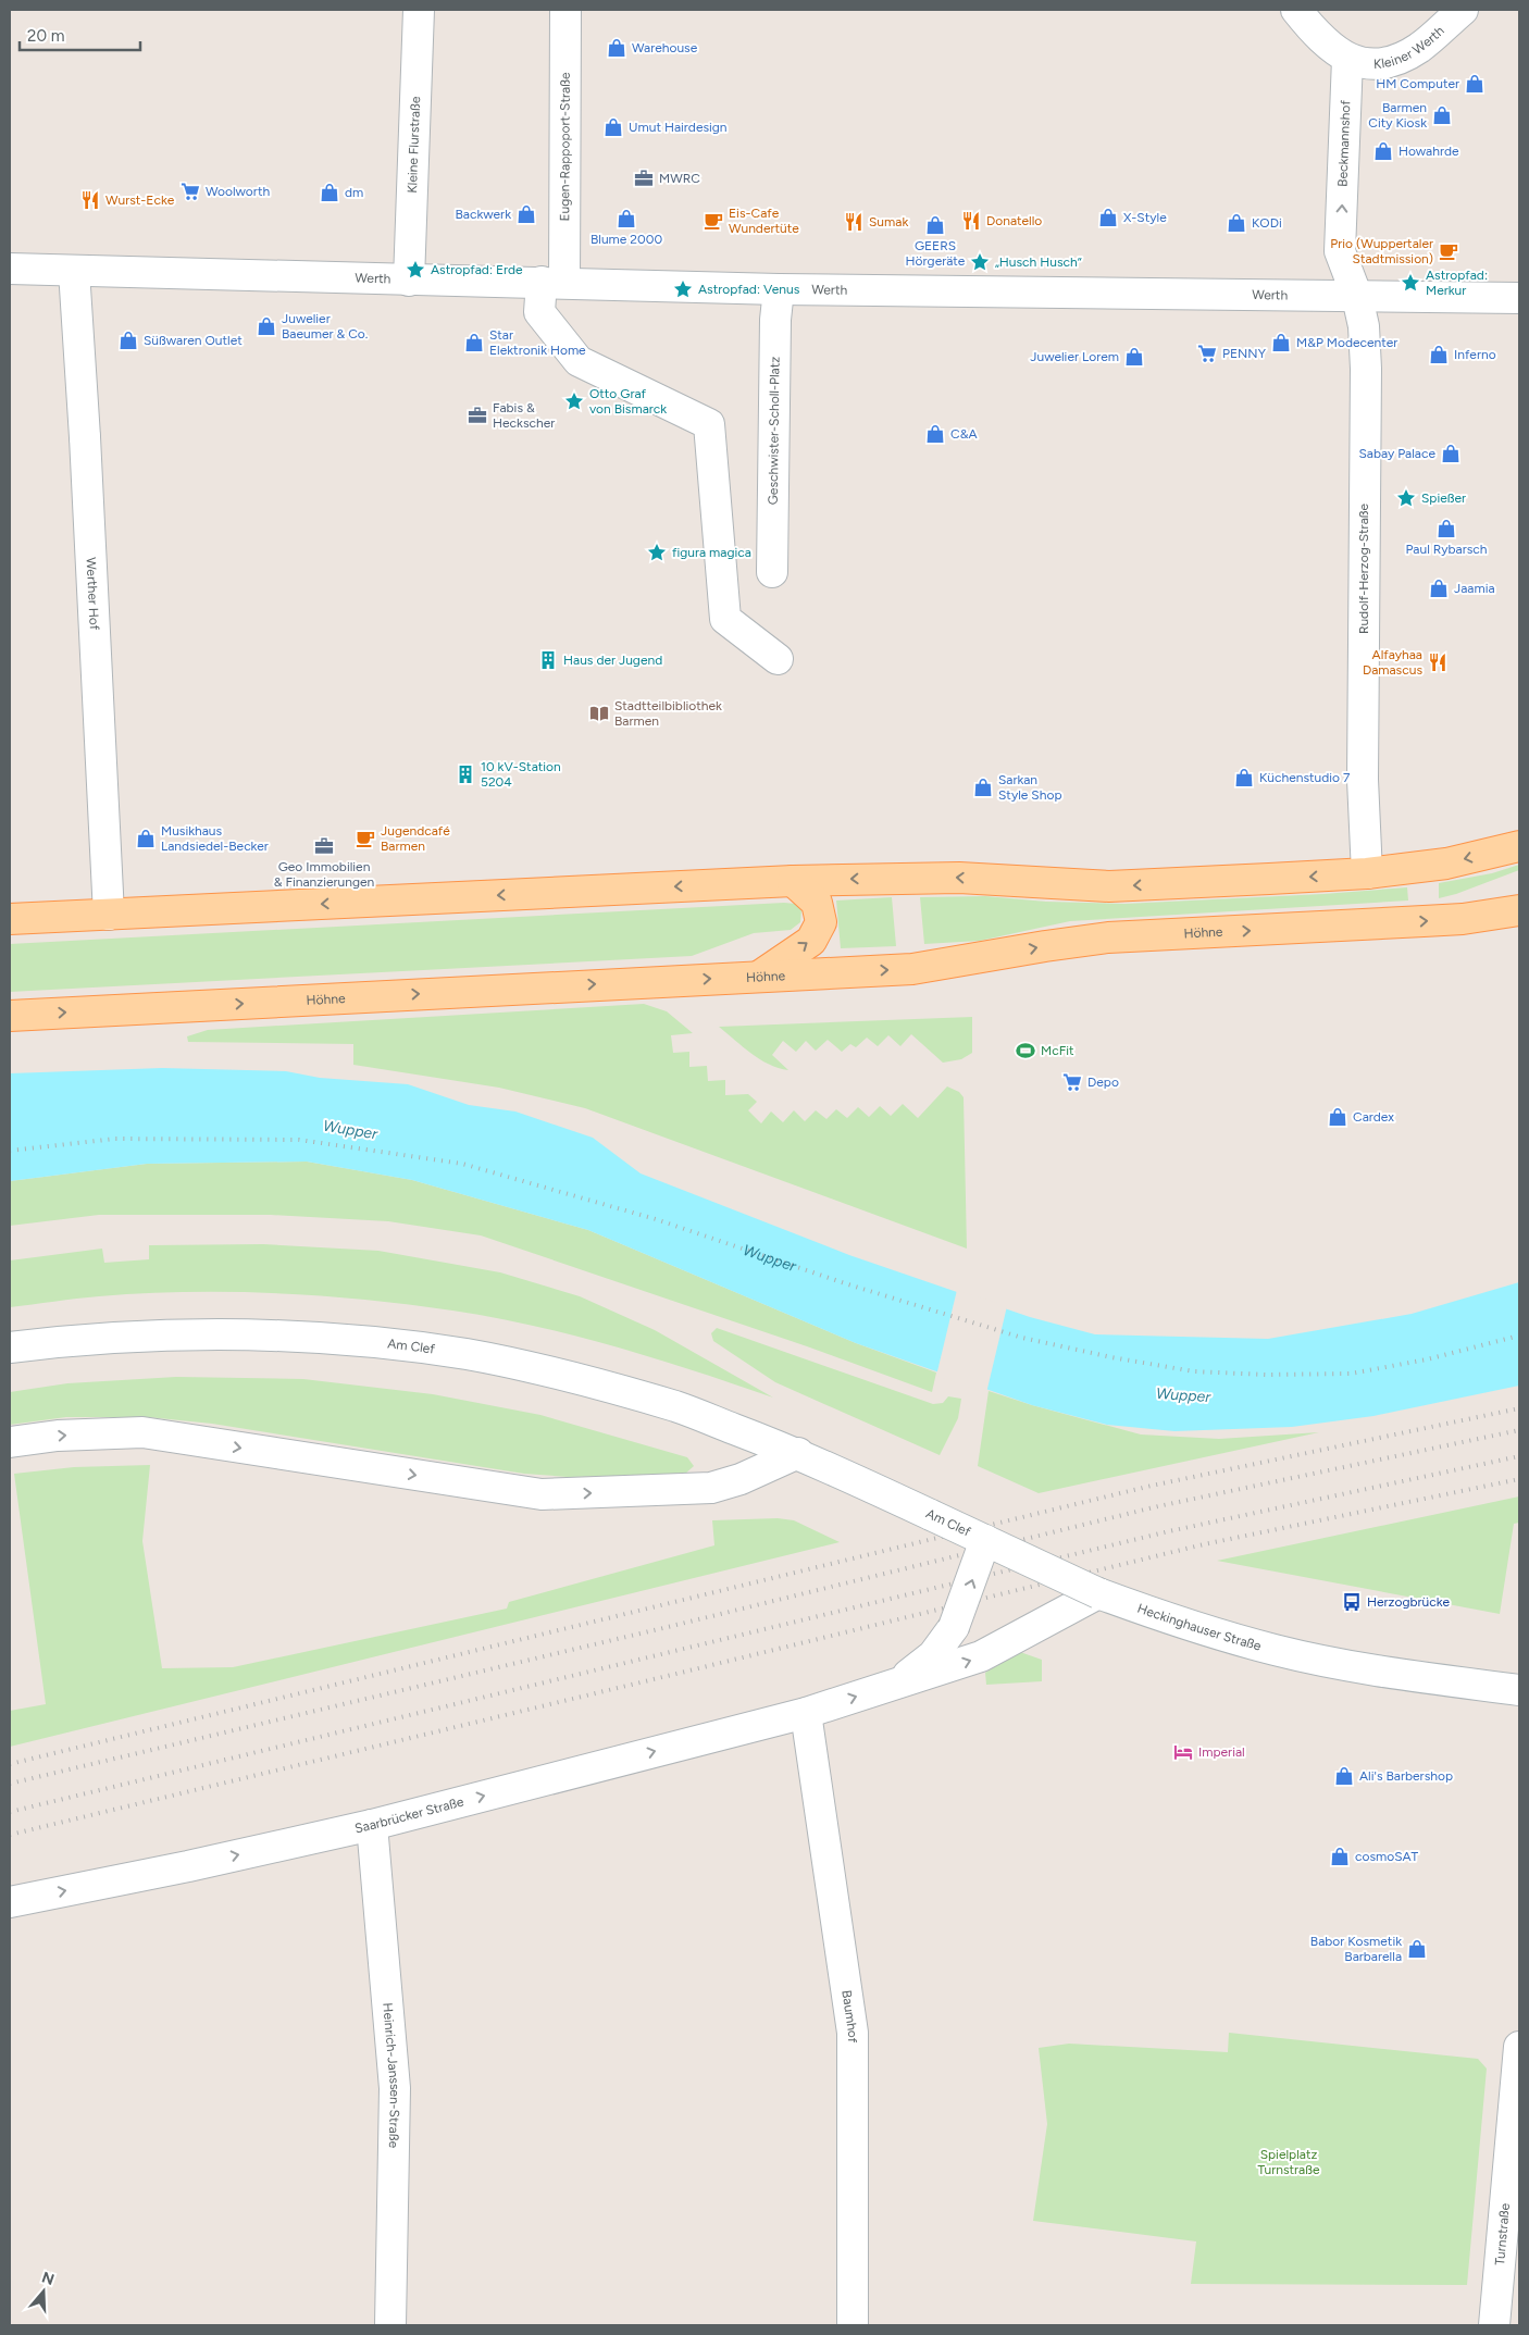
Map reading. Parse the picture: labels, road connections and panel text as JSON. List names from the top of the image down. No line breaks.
{"streets":{"main road":["Höhne"],"street":["Kleiner Werth","Beckmannshof","Kleine Flurstraße","Eugen-Rappoport-Straße","Werth","Geschwister-Scholl-Platz","Rudolf-Herzog-Straße","Werther Hof","Am Clef","Heckinghauser Straße","Saarbrücker Straße","Baumhof","Heinrich-Janssen-Straße","Turnstraße"]},"crossings":[["Kleiner Werth","Beckmannshof"],["Beckmannshof","Werth"],["Beckmannshof","Rudolf-Herzog-Straße"],["Kleine Flurstraße","Werth"],["Eugen-Rappoport-Straße","Werth"],["Werth","Geschwister-Scholl-Platz"],["Werth","Rudolf-Herzog-Straße"],["Werth","Werther Hof"],["Am Clef","Heckinghauser Straße"],["Saarbrücker Straße","Baumhof"],["Saarbrücker Straße","Heinrich-Janssen-Straße"]],"one_way":["Beckmannshof","Saarbrücker Straße"],"water":["Wupper"],"parks":["Spielplatz Turnstraße"],"places":{"shop":["Warehouse","HM Computer","Barmen City Kiosk","Umut Hairdesign","Howahrde","dm","Backwerk","X-Style","Blume 2000","KODi","GEERS Hörgeräte","Juwelier Baeumer & Co.","Süßwaren Outlet","Star Elektronik Home","M&P Modecenter","Inferno","Juwelier Lorem","C&A","Sabay Palace","Paul Rybarsch","Jaamia","Küchenstudio 7","Sarkan Style Shop","Musikhaus Landsiedel-Becker","Cardex","Ali's Barbershop","cosmoSAT","Babor Kosmetik Barbarella"],"office":["MWRC","Fabis & Heckscher","Geo Immobilien & Finanzierungen"],"supermarket":["Woolworth","PENNY","Depo"],"restaurant":["Wurst-Ecke","Donatello","Sumak","Alfayhaa Damascus"],"cafe":["Eis-Cafe Wundertüte","Prio (Wuppertaler Stadtmission)","Jugendcafé Barmen"],"place":["„Husch Husch“","Astropfad: Erde","Astropfad: Merkur","Astropfad: Venus","Otto Graf von Bismarck","Spießer","figura magica"],"building":["Haus der Jugend","10 kV-Station 5204"],"library":["Stadtteilbibliothek Barmen"],"sports":["McFit"],"bus stop":["Herzogbrücke"],"hotel":["Imperial"]},"scale_bar":"20 m","north":"top"}
